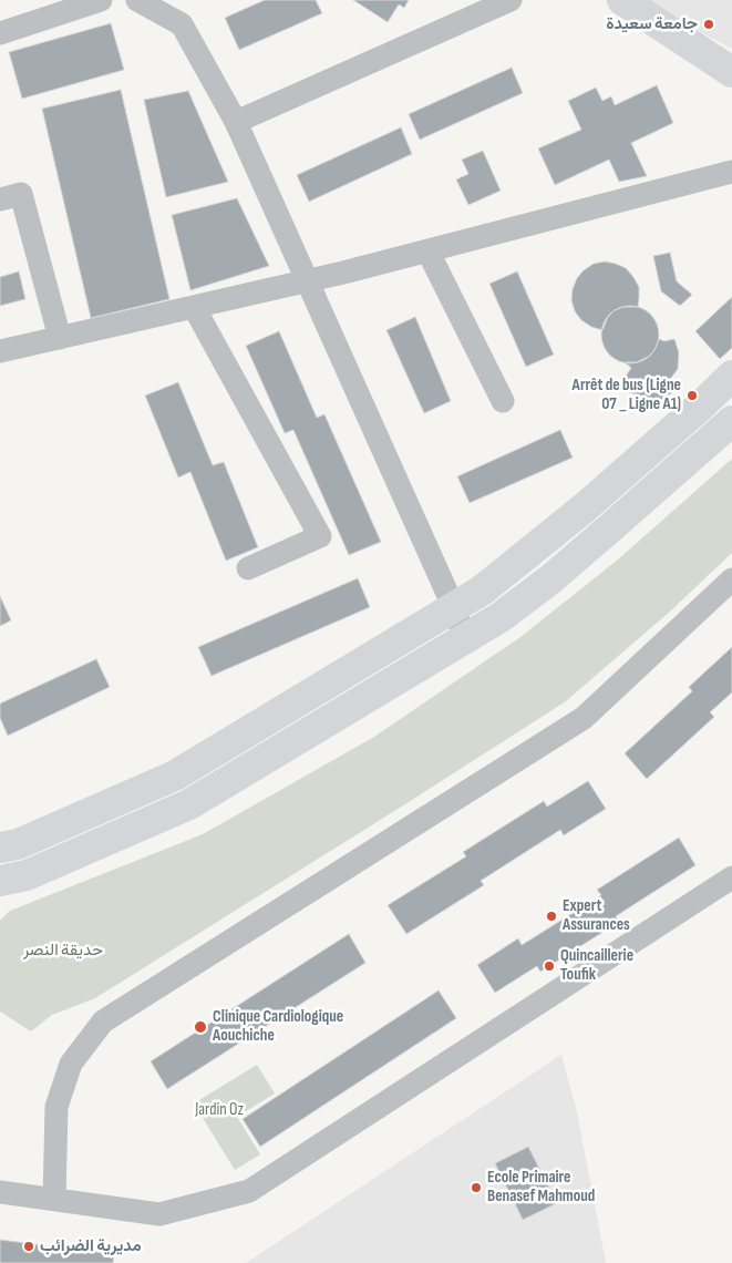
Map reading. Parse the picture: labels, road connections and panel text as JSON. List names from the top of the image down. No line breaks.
{"parks":["حديقة النصر","Jardin Oz"],"places":["جامعة سعيدة","Arrêt de bus (Ligne 07 _ Ligne A1)","Expert Assurances","Quincaillerie Toufik","Clinique Cardiologique Aouchiche","Ecole Primaire Benasef Mahmoud","مديرية الضرائب"]}
